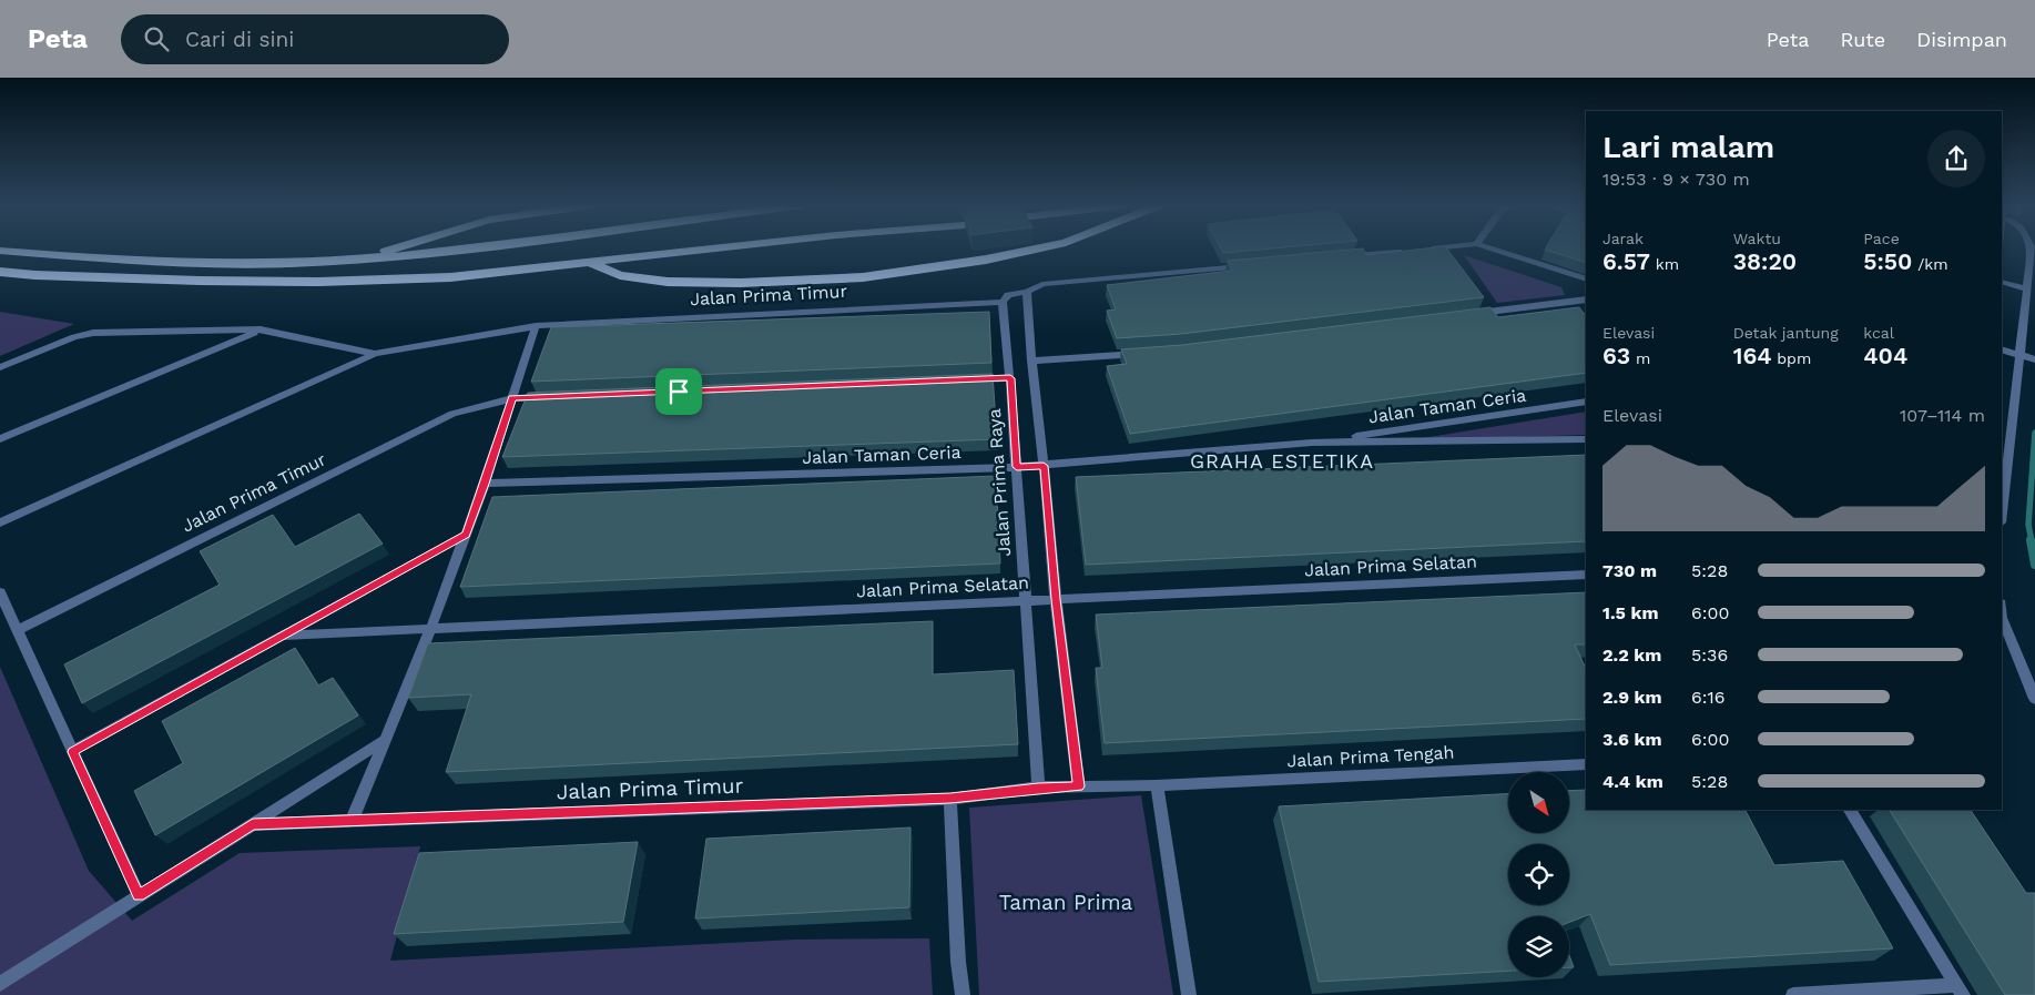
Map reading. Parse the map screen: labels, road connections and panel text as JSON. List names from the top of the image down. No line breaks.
{"streets":{"street":["Jalan Prima Timur","Jalan Taman Ceria","Jalan Prima Raya","Jalan Prima Selatan","Jalan Prima Tengah"]},"crossings":[["Jalan Prima Timur","Jalan Prima Raya"],["Jalan Taman Ceria","Jalan Prima Raya"],["Jalan Prima Raya","Jalan Prima Selatan"]],"districts":["GRAHA ESTETIKA"],"parks":["Taman Prima"],"north":"bottom right","page":{"header":"Peta","search":"Cari di sini","nav":["Peta","Rute","Disimpan"],"heading":["Lari malam","19:53 · 9 × 730 m"],"stats":[["Jarak","6.57 km"],["Waktu","38:20"],["Pace","5:50 /km"],["Elevasi","63 m"],["Detak jantung","164 bpm"],["kcal","404"]],"chart":["Elevasi","107–114 m"],"list":[{"name":"730 m","note":"5:28"},{"name":"1.5 km","note":"6:00"},{"name":"2.2 km","note":"5:36"},{"name":"2.9 km","note":"6:16"},{"name":"3.6 km","note":"6:00"},{"name":"4.4 km","note":"5:28"}]}}
